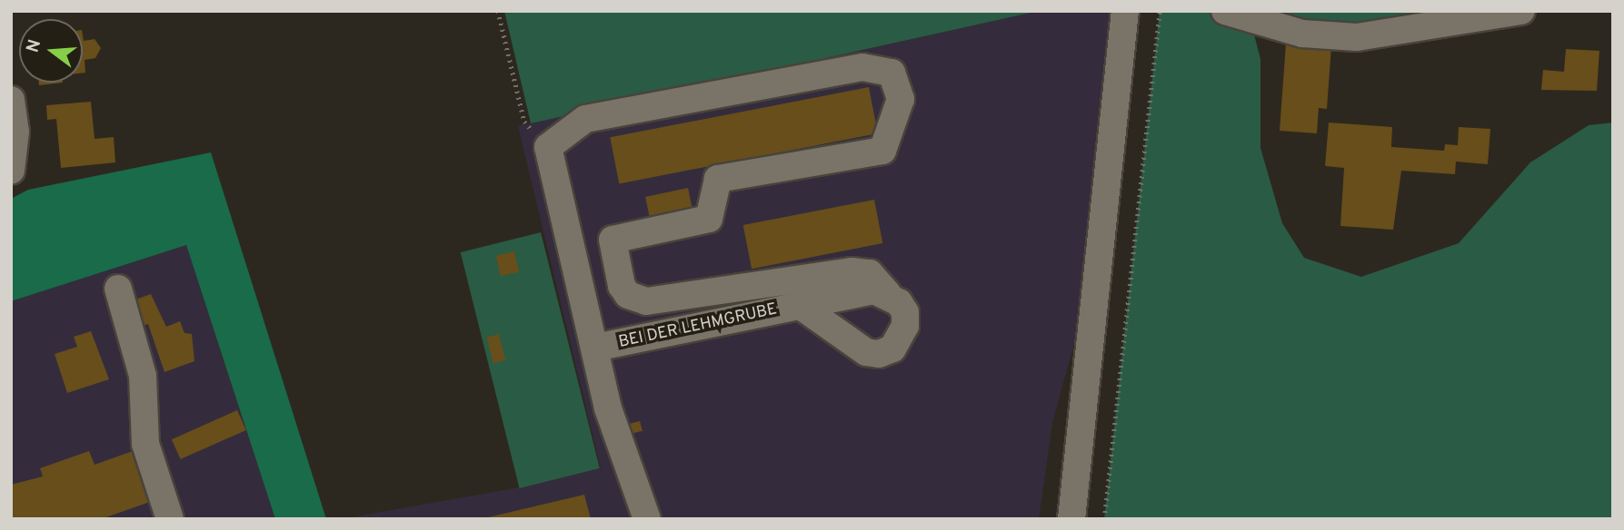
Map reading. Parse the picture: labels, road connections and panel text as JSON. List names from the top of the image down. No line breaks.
{"streets":{"street":["BEI DER LEHMGRUBE"]},"north":"left"}
